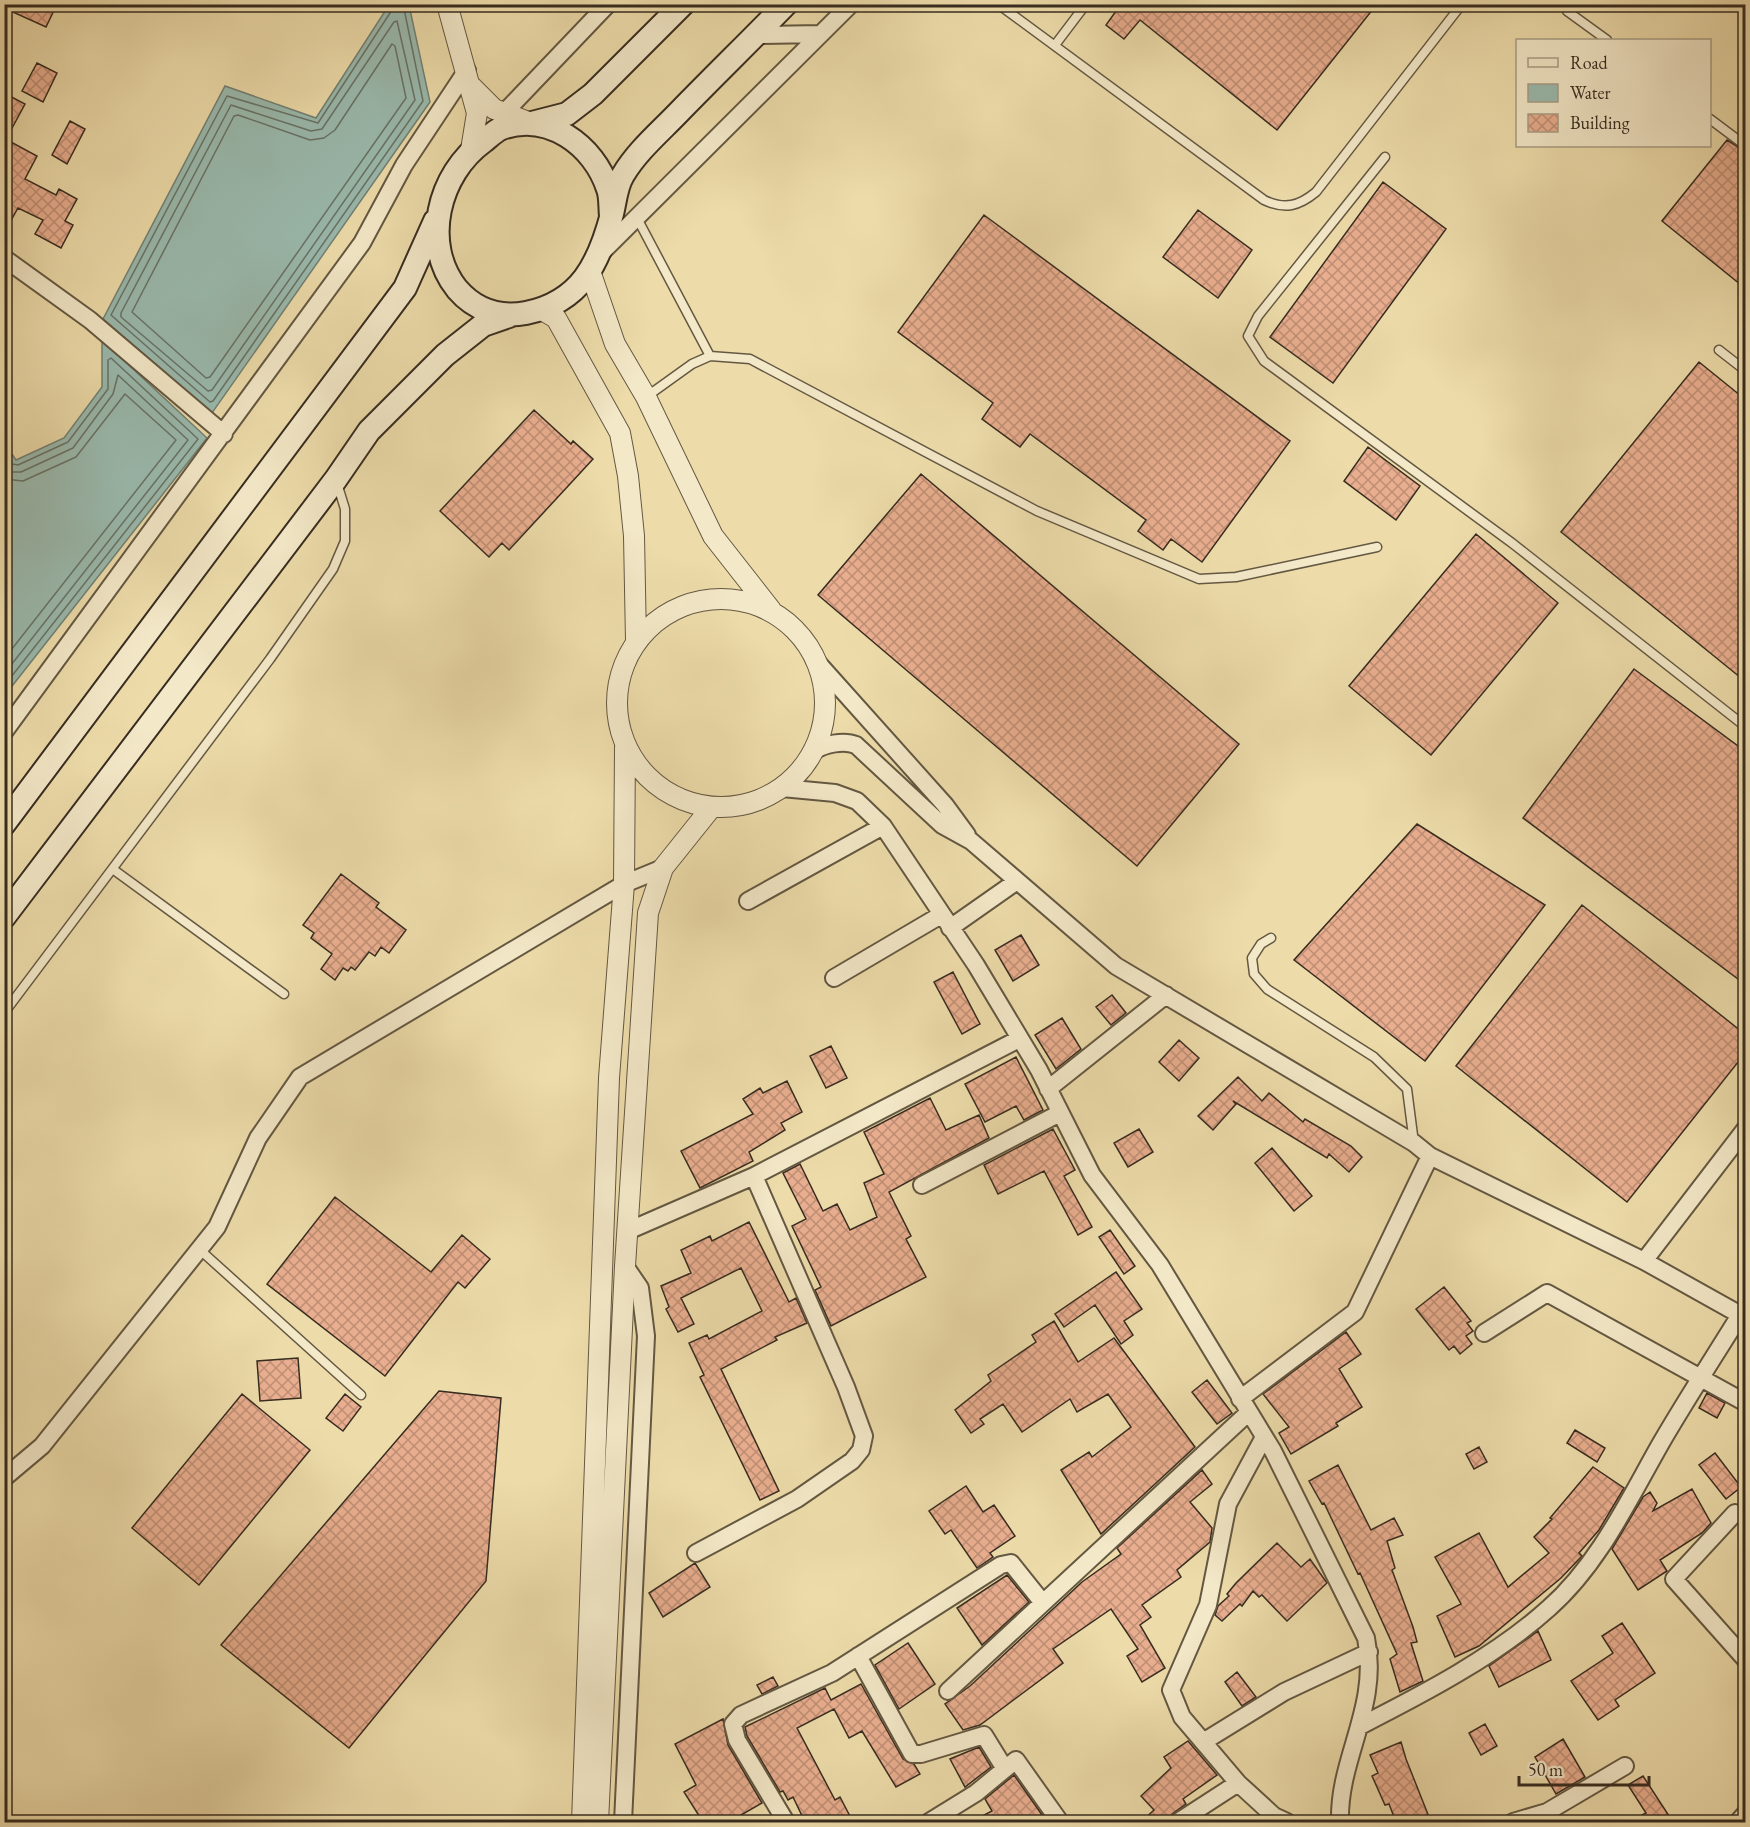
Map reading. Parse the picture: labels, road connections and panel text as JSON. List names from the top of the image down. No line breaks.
{"legend":["Road","Water","Building"],"scale_bar":"50 m"}
